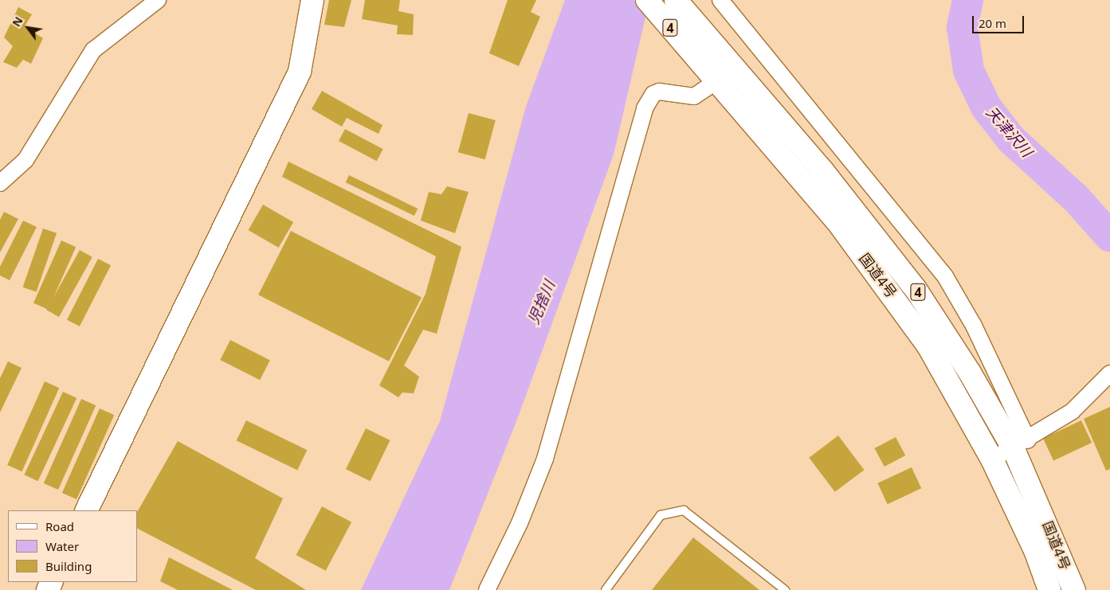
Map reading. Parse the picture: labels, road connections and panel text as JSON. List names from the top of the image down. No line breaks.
{"streets":{"main road":["4","国道4号"]},"water":["天津沢川","児捨川"],"legend":["Road","Water","Building"],"scale_bar":"20 m","north":"top left"}
